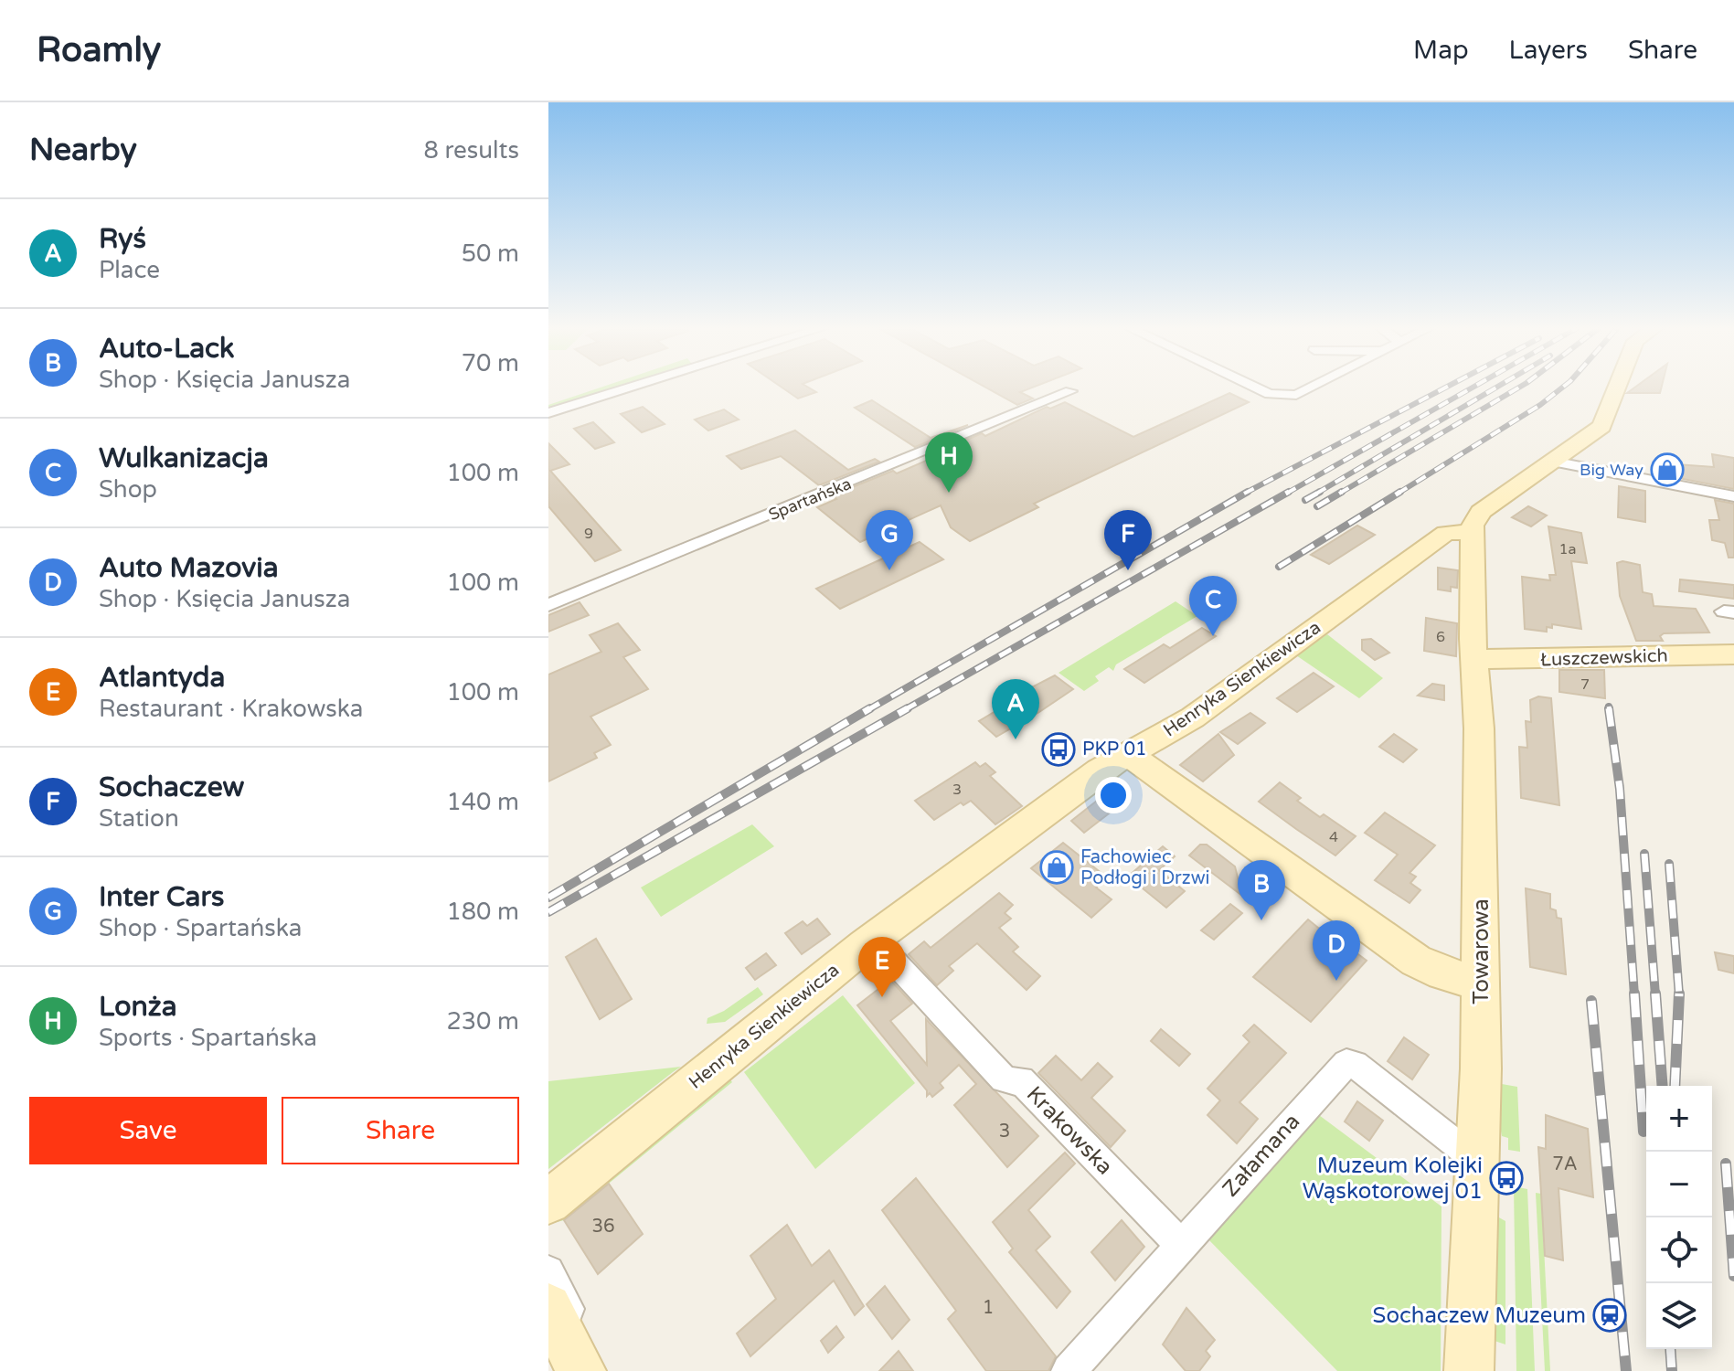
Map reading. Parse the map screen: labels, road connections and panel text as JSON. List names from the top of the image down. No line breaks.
{"streets":{"street":["Spartańska","Łuszczewskich","Henryka Sienkiewicza","Towarowa","Krakowska","Załamana"]},"crossings":[["Łuszczewskich","Towarowa"],["Henryka Sienkiewicza","Towarowa"],["Towarowa","Załamana"],["Krakowska","Załamana"]],"places":{"shop":["Big Way","Fachowiec Podłogi i Drzwi"],"bus stop":["PKP 01","Muzeum Kolejki Wąskotorowej 01"],"station":["Sochaczew Muzeum"]},"house_numbers":["9","1a","6","7","3","4","3","7A","36","1"],"page":{"header":"Roamly","nav":["Map","Layers","Share"],"heading":["Nearby","8 results"],"list":[{"mark":"A","name":"Ryś","note":"Place","value":"50 m"},{"mark":"B","name":"Auto-Lack","note":"Shop · Księcia Janusza","value":"70 m"},{"mark":"C","name":"Wulkanizacja","note":"Shop","value":"100 m"},{"mark":"D","name":"Auto Mazovia","note":"Shop · Księcia Janusza","value":"100 m"},{"mark":"E","name":"Atlantyda","note":"Restaurant · Krakowska","value":"100 m"},{"mark":"F","name":"Sochaczew","note":"Station","value":"140 m"},{"mark":"G","name":"Inter Cars","note":"Shop · Spartańska","value":"180 m"},{"mark":"H","name":"Lonża","note":"Sports · Spartańska","value":"230 m"}],"pins":["H","F","G","C","A","B","D","E"],"buttons":["Save","Share"],"map_buttons":["+","−"]}}
